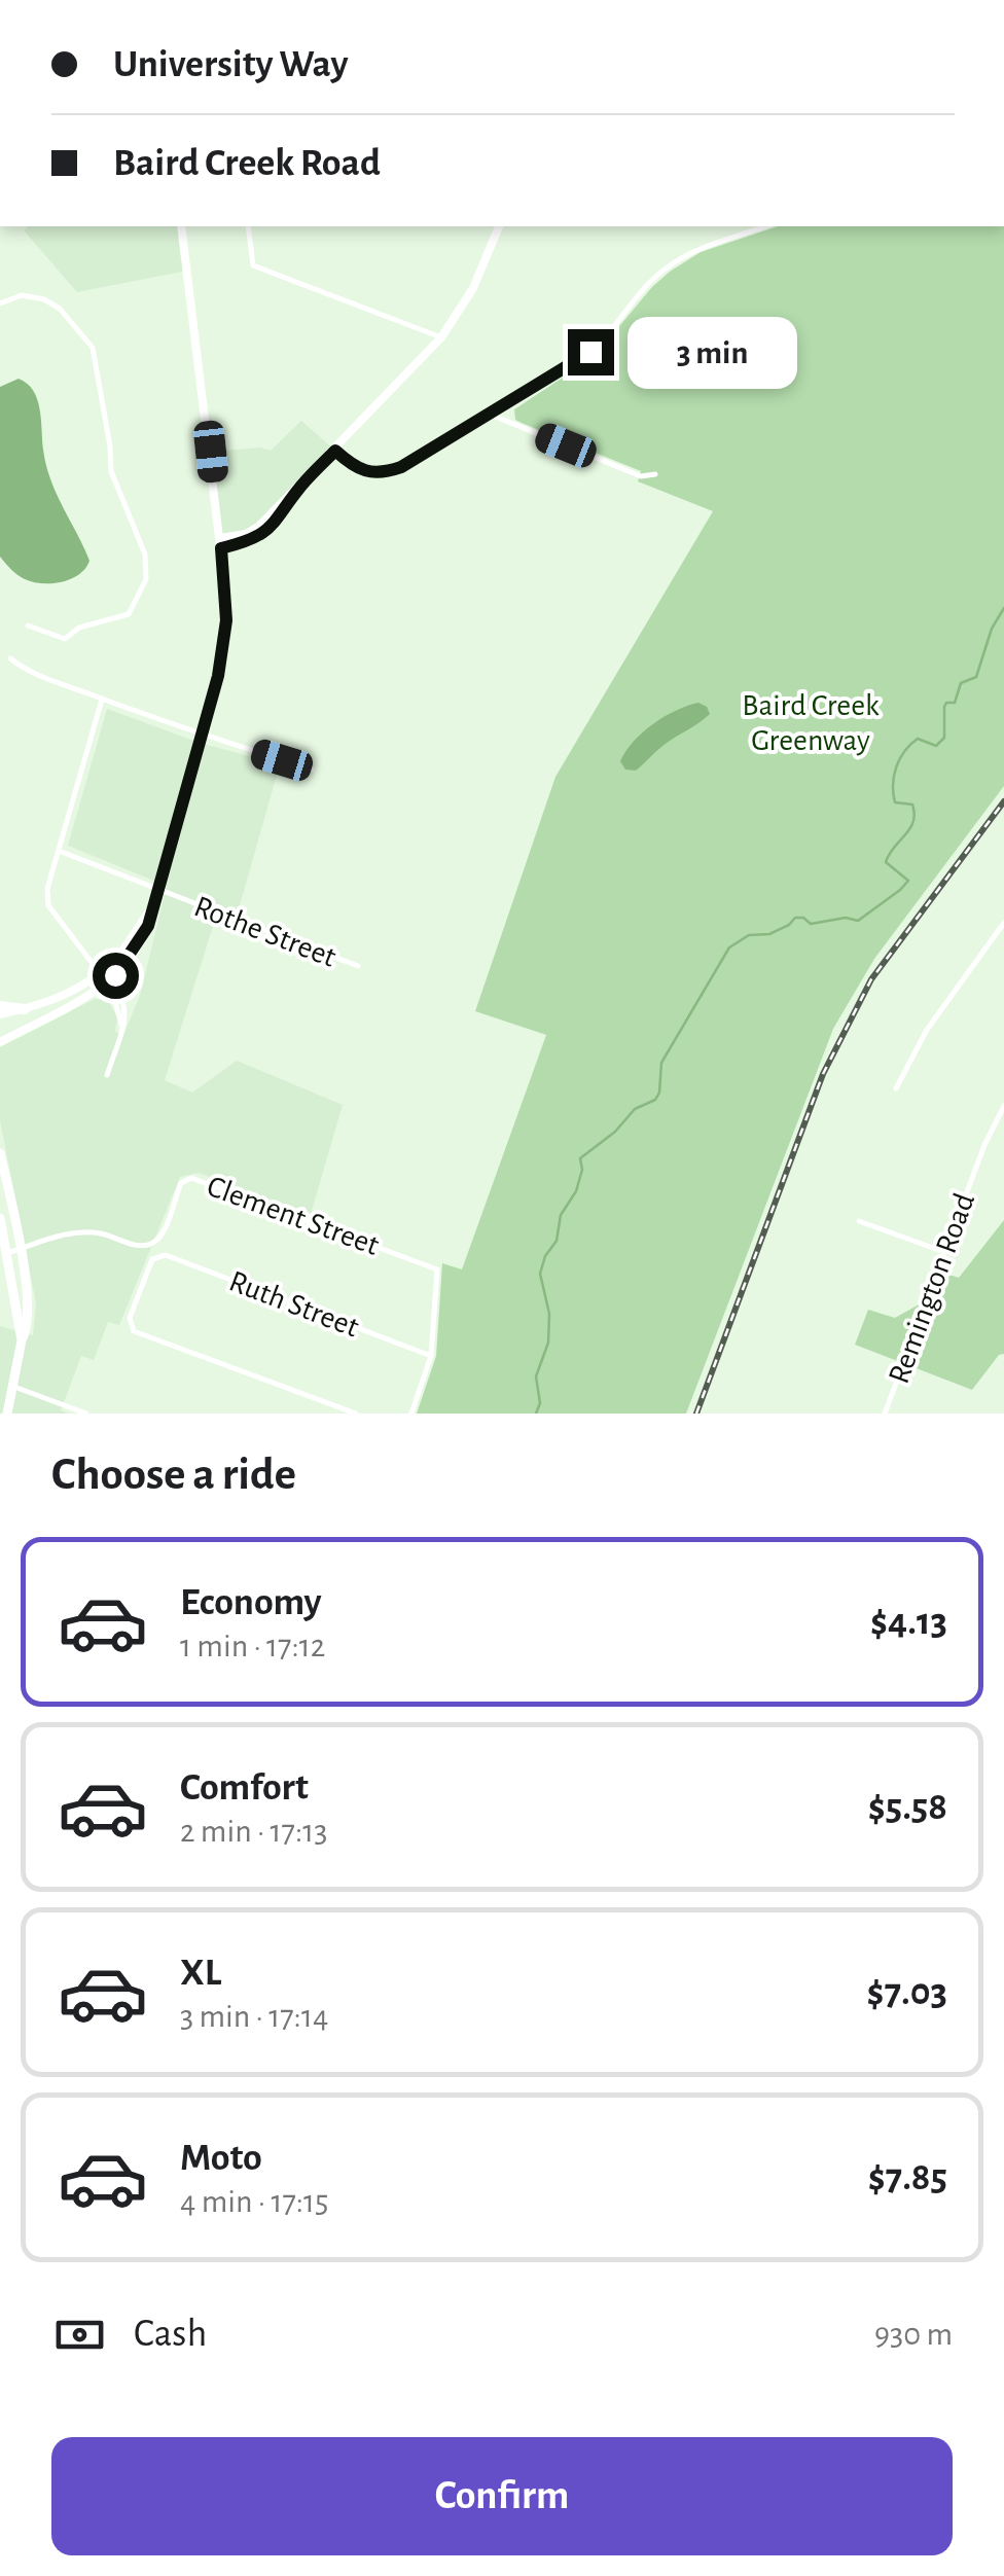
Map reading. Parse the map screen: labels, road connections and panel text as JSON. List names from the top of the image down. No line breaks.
{"streets":{"street":["Rothe Street","Clement Street","Remington Road","Ruth Street"]},"crossings":[["Clement Street","Ruth Street"]],"parks":["Baird Creek Greenway"],"page":{"banner":["University Way","Baird Creek Road"],"bubble":"3 min","heading":"Choose a ride","list":[{"name":"Economy","note":"1 min · 17:12","value":"$4.13"},{"name":"Comfort","note":"2 min · 17:13","value":"$5.58"},{"name":"XL","note":"3 min · 17:14","value":"$7.03"},{"name":"Moto","note":"4 min · 17:15","value":"$7.85"}],"pay":["Cash","930 m"],"buttons":"Confirm"}}
